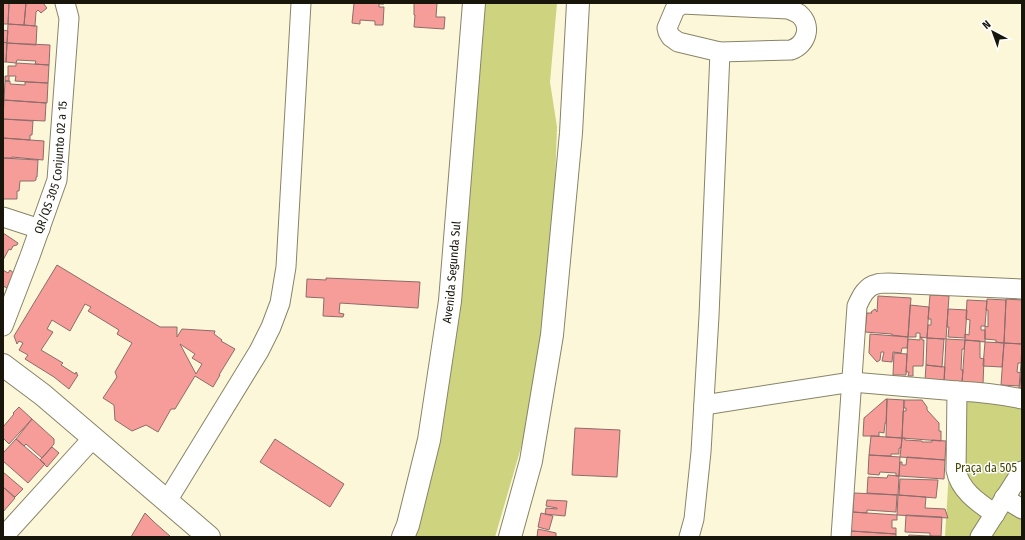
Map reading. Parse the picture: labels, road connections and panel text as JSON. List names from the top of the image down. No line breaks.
{"streets":{"main road":["Avenida Segunda Sul"],"street":["QR/QS 305 Conjunto 02 a 15"]},"parks":["Praça da 505"],"north":"top left"}
